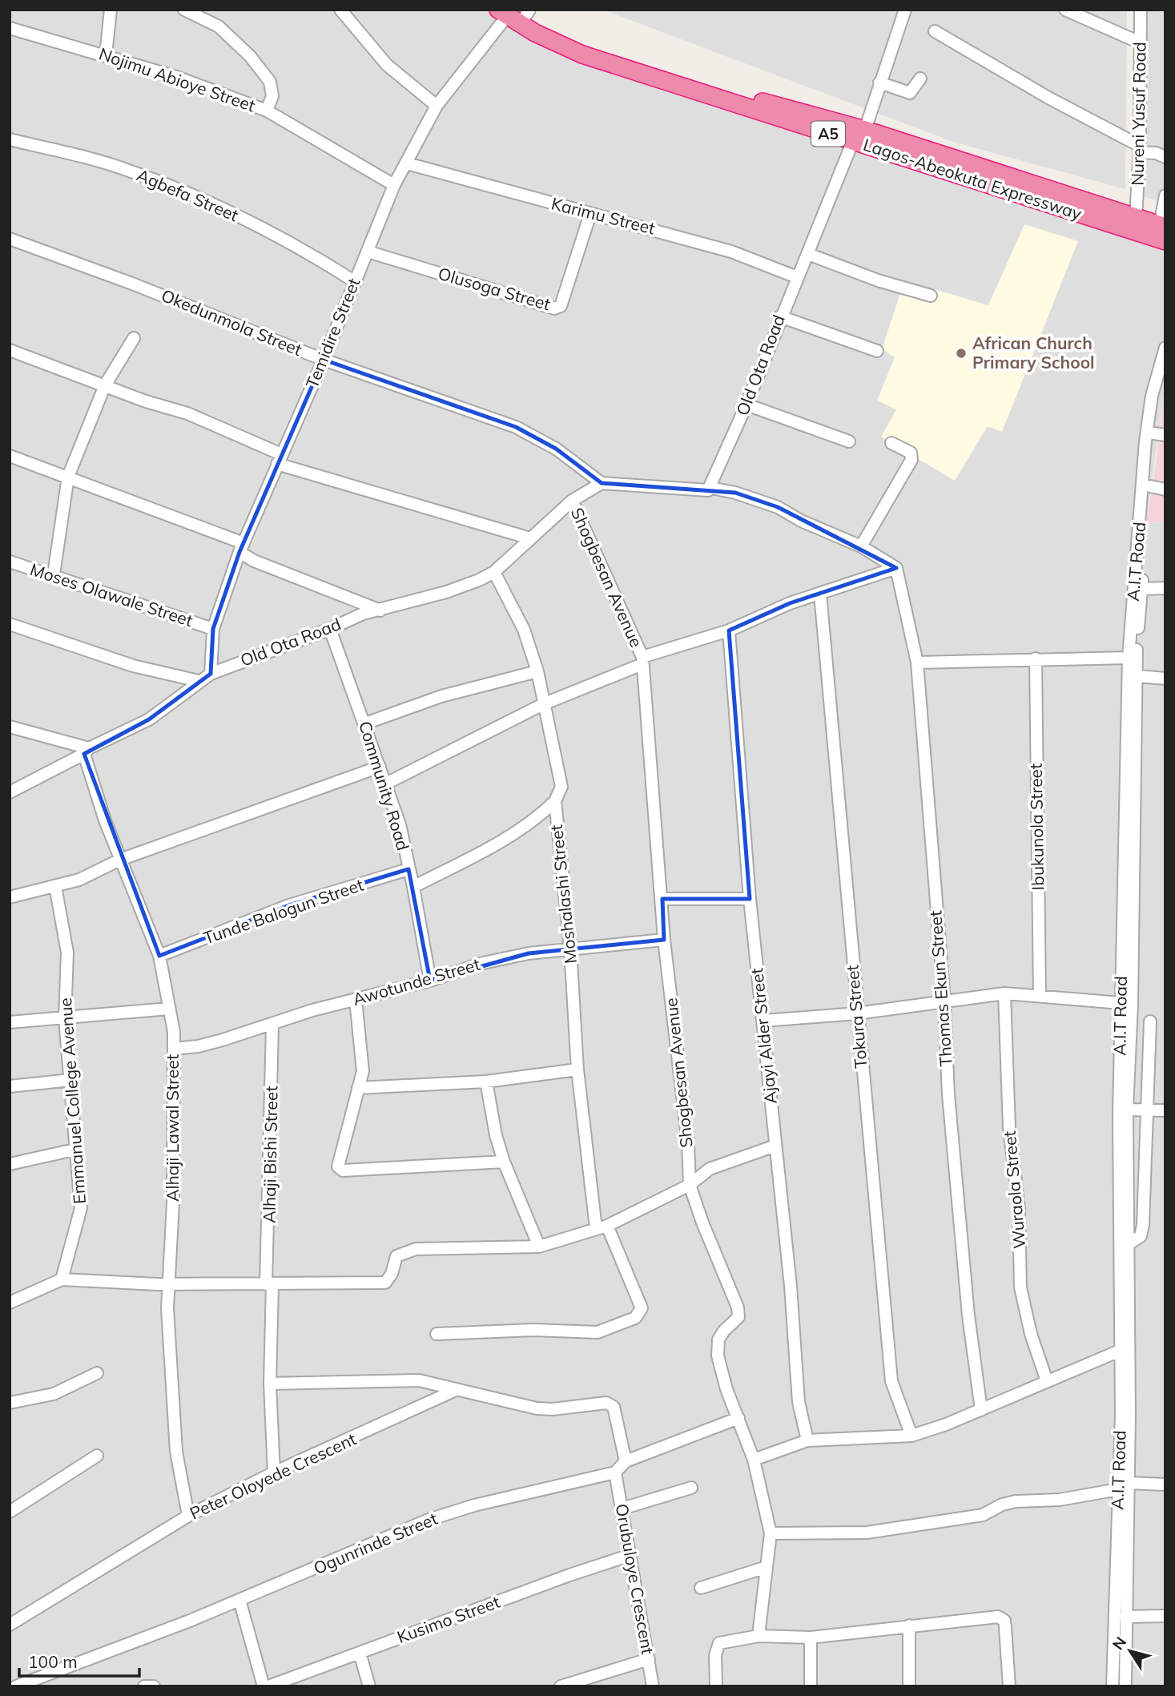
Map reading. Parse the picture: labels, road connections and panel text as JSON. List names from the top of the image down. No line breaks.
{"streets":{"highway":["A5","Lagos-Abeokuta Expressway"],"street":["Nojimu Abioye Street","Nureni Yusuf Road","Agbefa Street","Karimu Street","Olusoga Street","Okedunmola Street","Temidire Street","Old Ota Road","A.I.T Road","Shogbesan Avenue","Moses Olawale Street","Community Road","Ibukunola Street","Moshalashi Street","Tunde Balogun Street","Awotunde Street","Thomas Ekun Street","Tokura Street","Ajayi Alder Street","Emmanuel College Avenue","Alhaji Lawal Street","Alhaji Bishi Street","Wuraola Street","Peter Oloyede Crescent","Ogunrinde Street","Orubuloye Crescent","Kusimo Street"]},"crossings":[["Nojimu Abioye Street","Temidire Street"],["Nureni Yusuf Road","Lagos-Abeokuta Expressway"],["Lagos-Abeokuta Expressway","Temidire Street"],["Lagos-Abeokuta Expressway","Old Ota Road"],["Agbefa Street","Temidire Street"],["Karimu Street","Olusoga Street"],["Karimu Street","Temidire Street"],["Karimu Street","Old Ota Road"],["Olusoga Street","Temidire Street"],["Okedunmola Street","Temidire Street"],["Okedunmola Street","Old Ota Road"],["Temidire Street","Old Ota Road"],["Temidire Street","Moses Olawale Street"],["Old Ota Road","Shogbesan Avenue"],["Old Ota Road","Community Road"],["Old Ota Road","Moshalashi Street"],["Old Ota Road","Alhaji Lawal Street"],["Shogbesan Avenue","Awotunde Street"],["Community Road","Tunde Balogun Street"],["Community Road","Awotunde Street"],["Moshalashi Street","Awotunde Street"],["Tunde Balogun Street","Alhaji Lawal Street"],["Awotunde Street","Alhaji Lawal Street"],["Awotunde Street","Alhaji Bishi Street"],["Alhaji Lawal Street","Peter Oloyede Crescent"],["Alhaji Bishi Street","Peter Oloyede Crescent"],["Ogunrinde Street","Orubuloye Crescent"],["Orubuloye Crescent","Kusimo Street"]],"places":["African Church Primary School"],"scale_bar":"100 m","north":"top left"}
